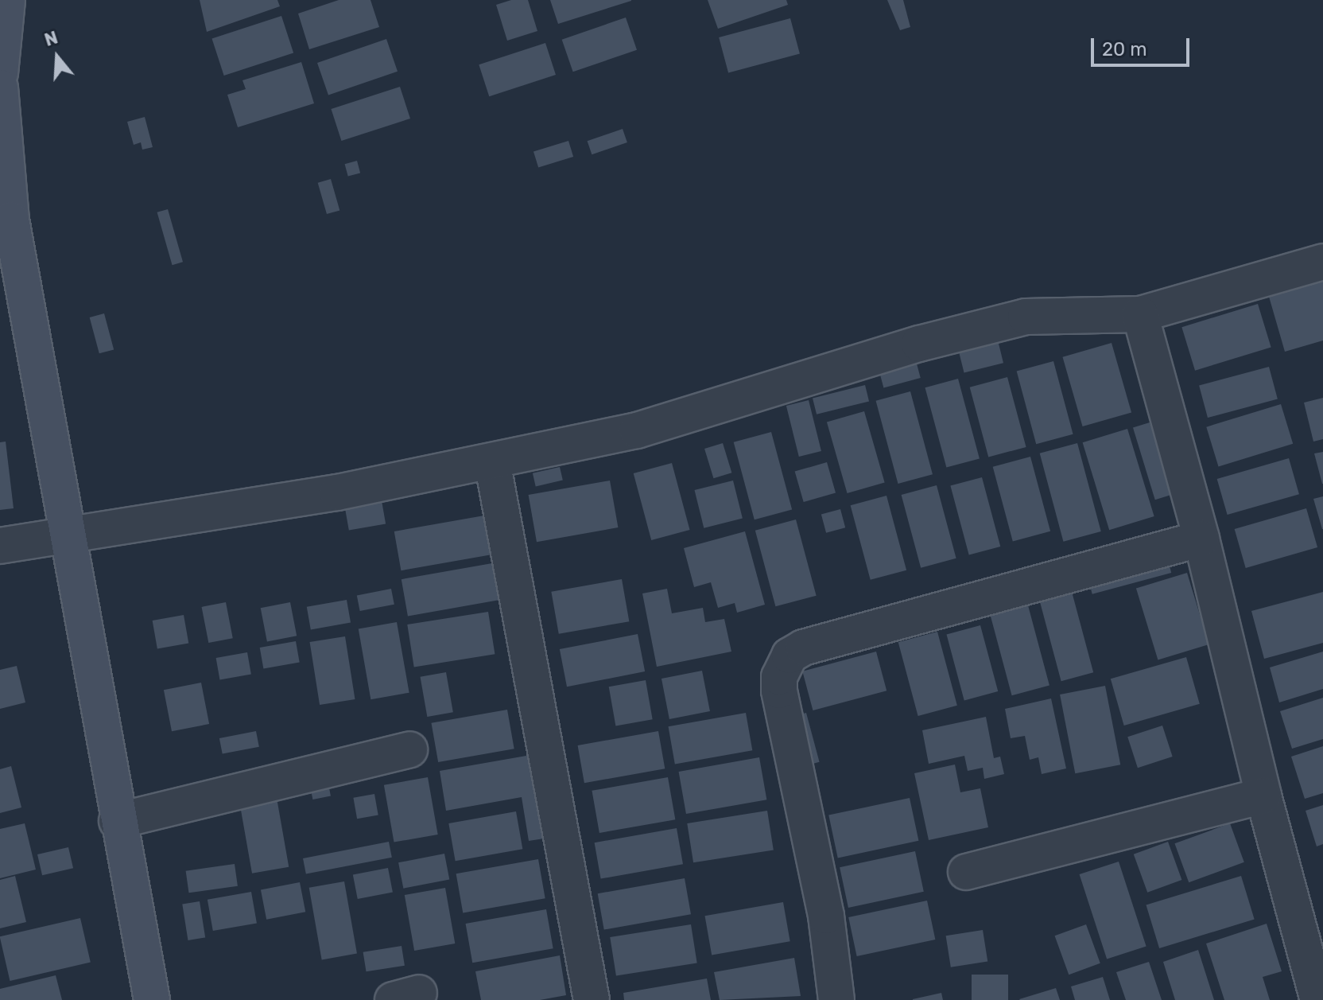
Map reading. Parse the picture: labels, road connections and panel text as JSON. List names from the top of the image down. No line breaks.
{"scale_bar":"20 m","north":"top"}
